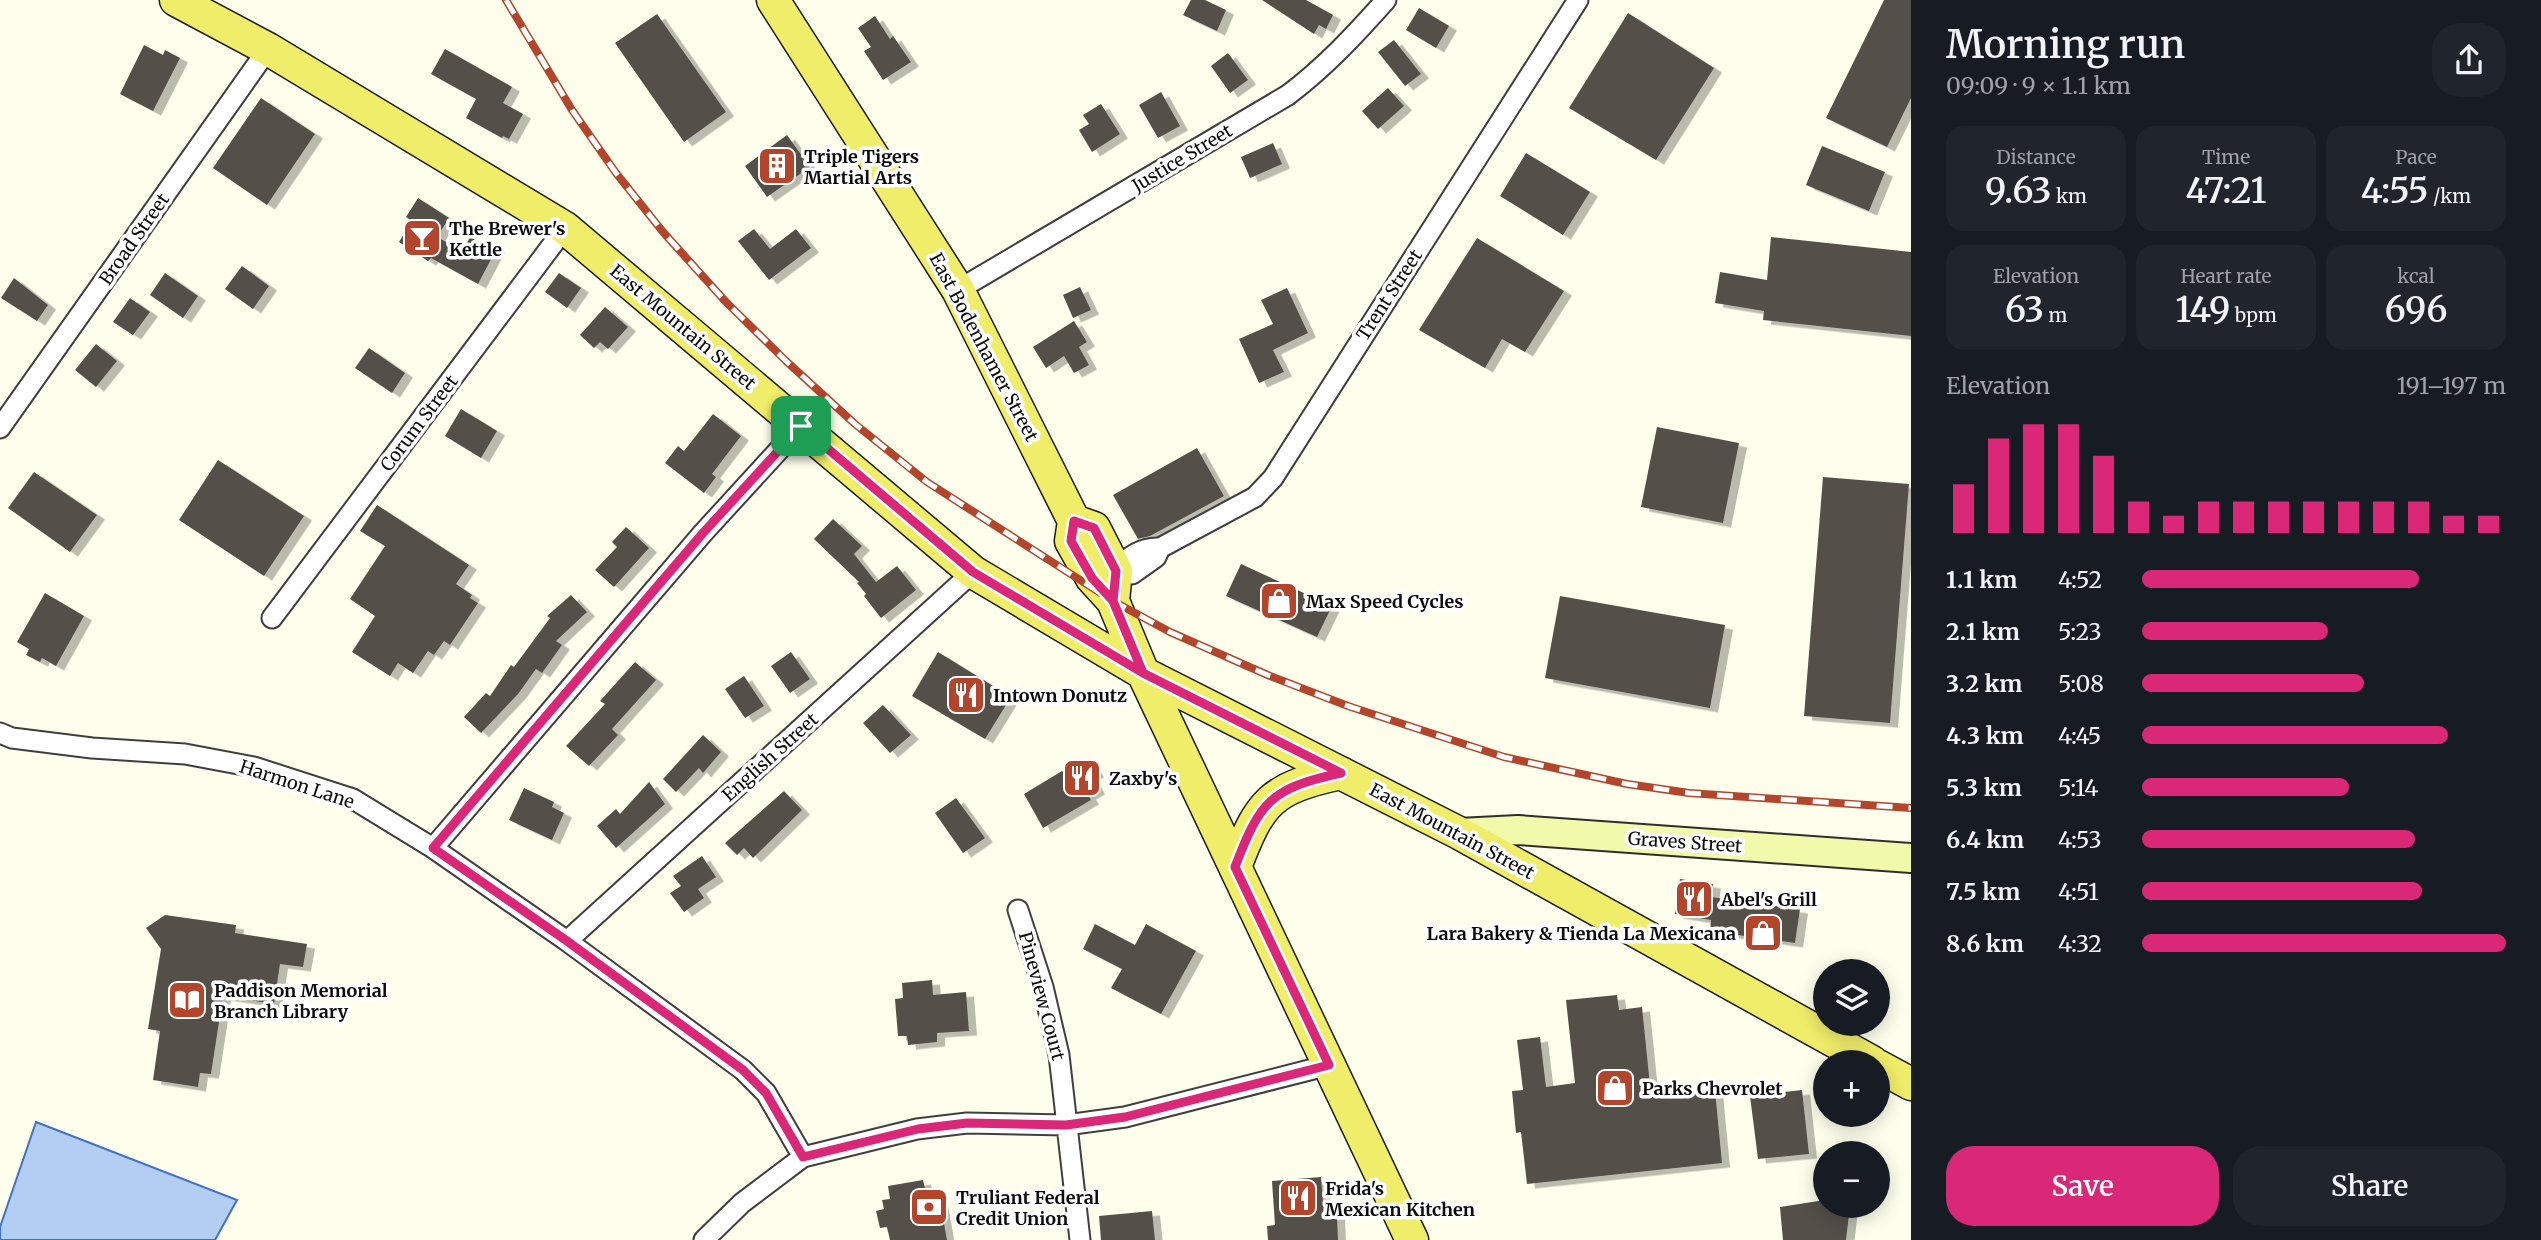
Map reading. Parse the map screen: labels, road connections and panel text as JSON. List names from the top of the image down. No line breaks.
{"streets":{"main road":["East Mountain Street","East Bodenhamer Street"],"street":["Justice Street","Broad Street","Trent Street","Corum Street","English Street","Harmon Lane","Graves Street","Pineview Court"]},"crossings":[["Justice Street","East Bodenhamer Street"],["Broad Street","East Mountain Street"],["Trent Street","East Bodenhamer Street"],["East Mountain Street","East Bodenhamer Street"],["East Mountain Street","Corum Street"],["East Mountain Street","English Street"],["East Mountain Street","Graves Street"],["English Street","Harmon Lane"]],"places":{"building":["Triple Tigers Martial Arts"],"bar":["The Brewer's Kettle"],"shop":["Max Speed Cycles","Lara Bakery & Tienda La Mexicana","Parks Chevrolet"],"restaurant":["Intown Donutz","Zaxby's","Abel's Grill","Frida's Mexican Kitchen"],"library":["Paddison Memorial Branch Library"],"bank":["Truliant Federal Credit Union"]},"page":{"heading":["Morning run","09:09 · 9 × 1.1 km"],"stats":[["Distance","9.63 km"],["Time","47:21"],["Pace","4:55 /km"],["Elevation","63 m"],["Heart rate","149 bpm"],["kcal","696"]],"chart":["Elevation","191–197 m"],"list":[{"name":"1.1 km","note":"4:52"},{"name":"2.1 km","note":"5:23"},{"name":"3.2 km","note":"5:08"},{"name":"4.3 km","note":"4:45"},{"name":"5.3 km","note":"5:14"},{"name":"6.4 km","note":"4:53"},{"name":"7.5 km","note":"4:51"},{"name":"8.6 km","note":"4:32"}],"map_buttons":["+","−"],"buttons":["Save","Share"]}}
